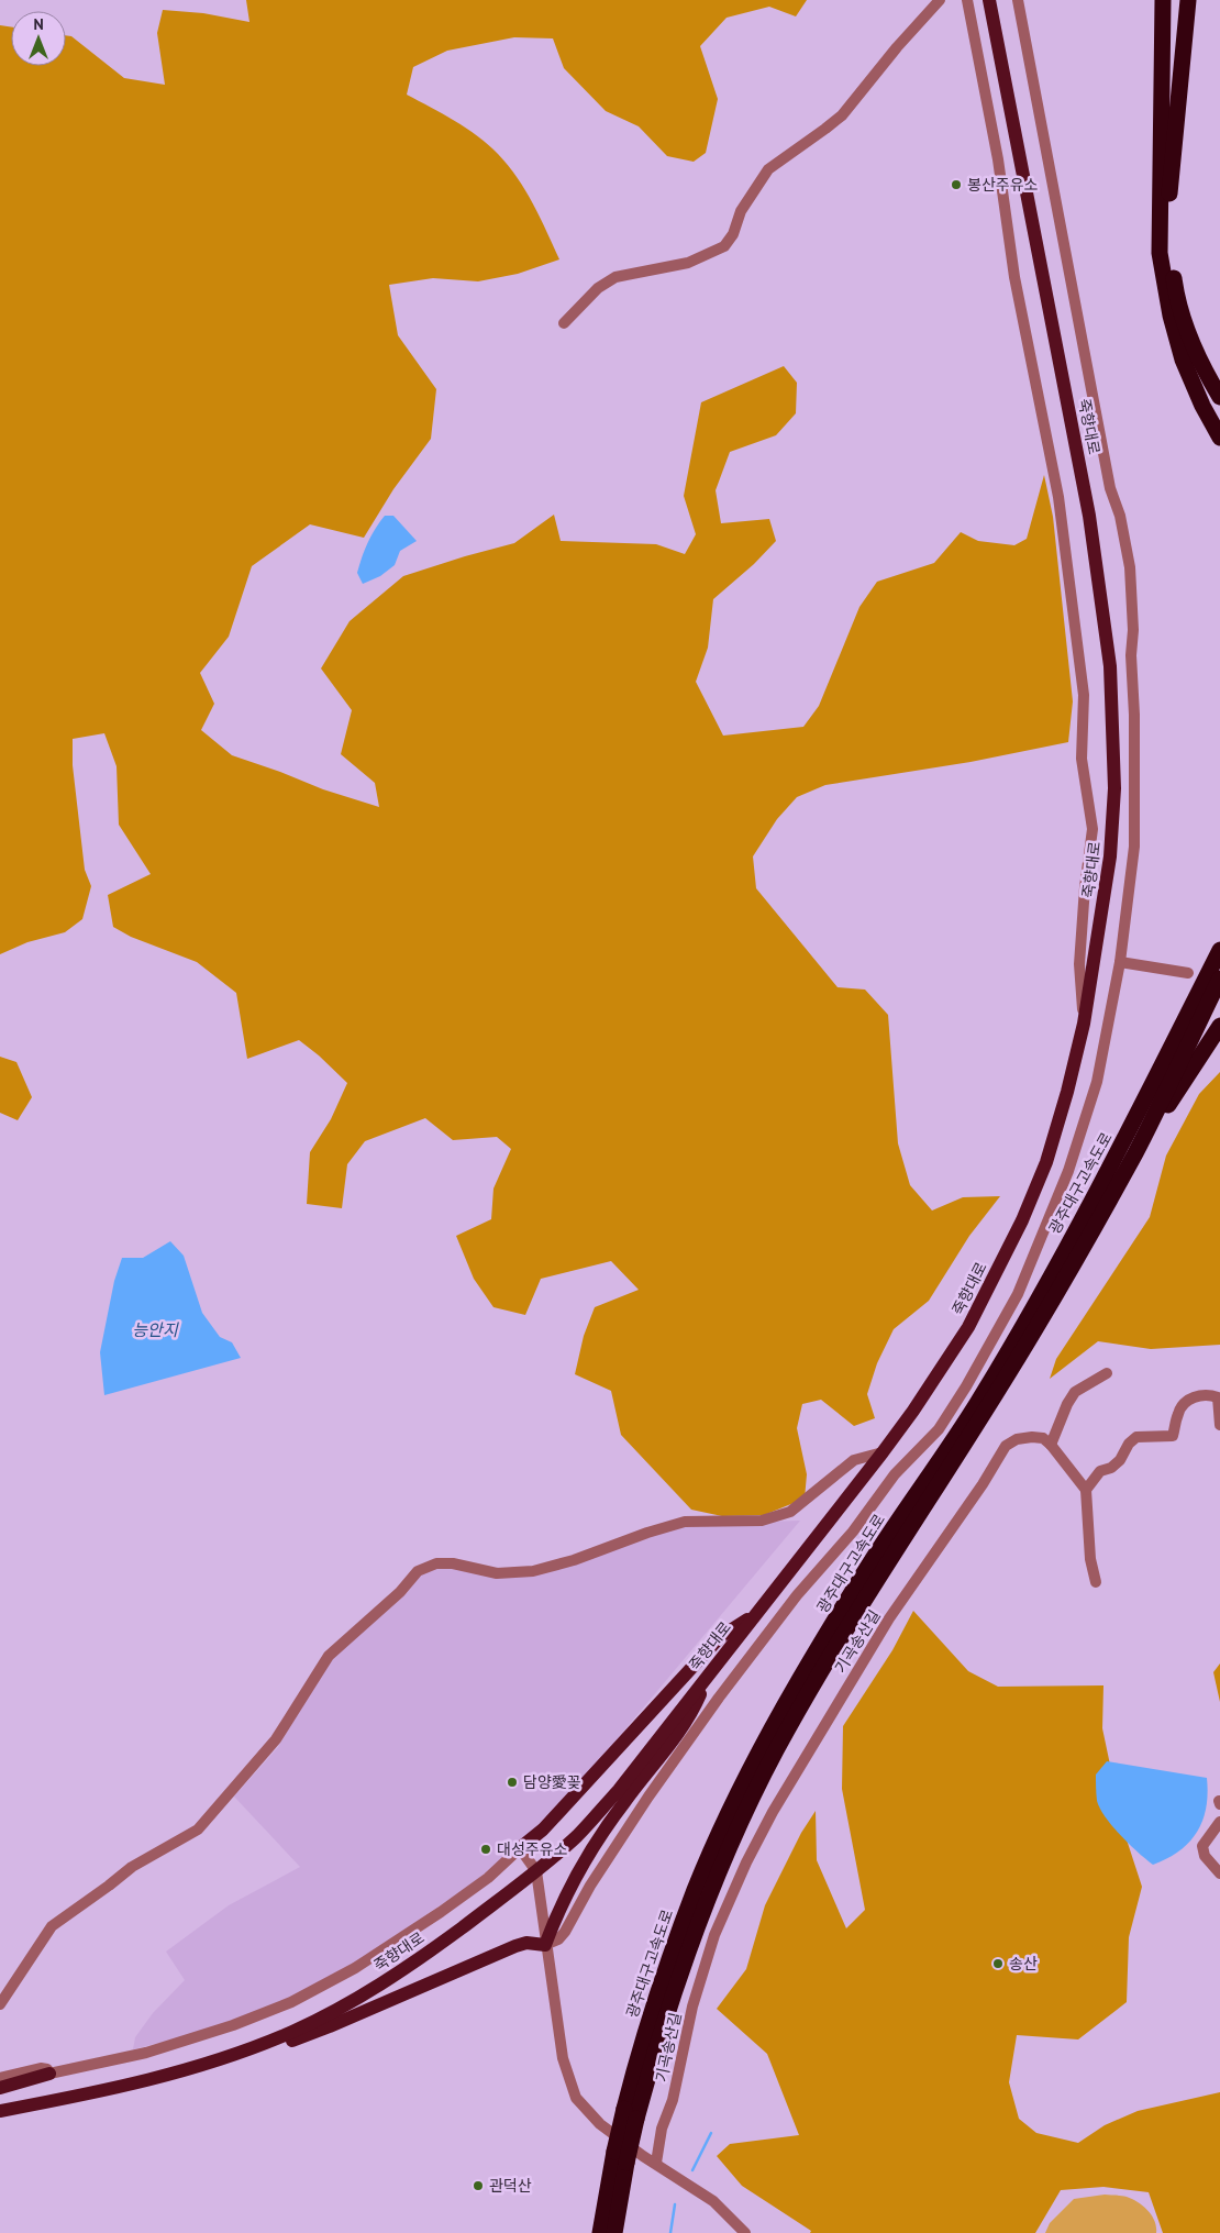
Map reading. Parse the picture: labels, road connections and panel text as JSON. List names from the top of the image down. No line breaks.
{"streets":{"highway":["광주대구고속도로"],"main road":["죽향대로"],"street":["기곡송산길"]},"water":["능안지"],"places":["봉산주유소","담양愛꽂","대성주유소","송산","관덕산"],"north":"top"}
